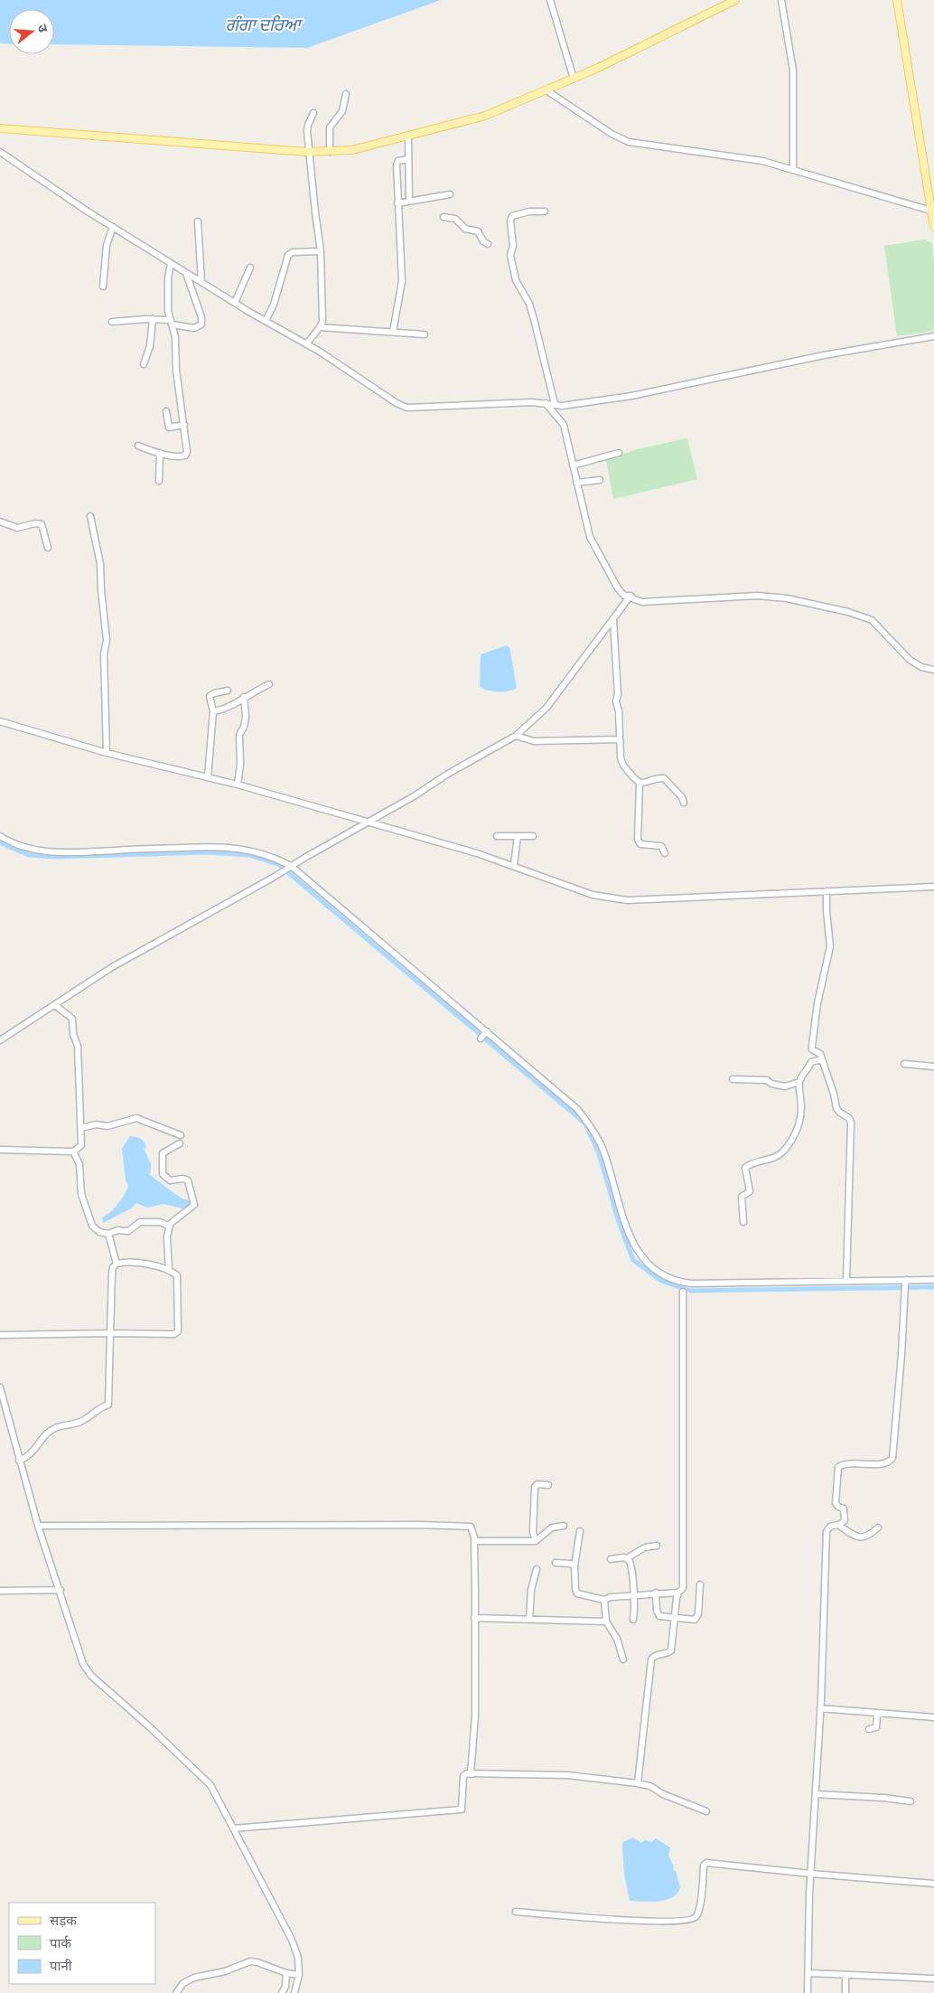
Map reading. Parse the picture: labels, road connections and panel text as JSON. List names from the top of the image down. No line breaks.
{"water":["ਗੰਗਾ ਦਰਿਆ"],"legend":["सड़क","पार्क","पानी"],"north":"right"}
